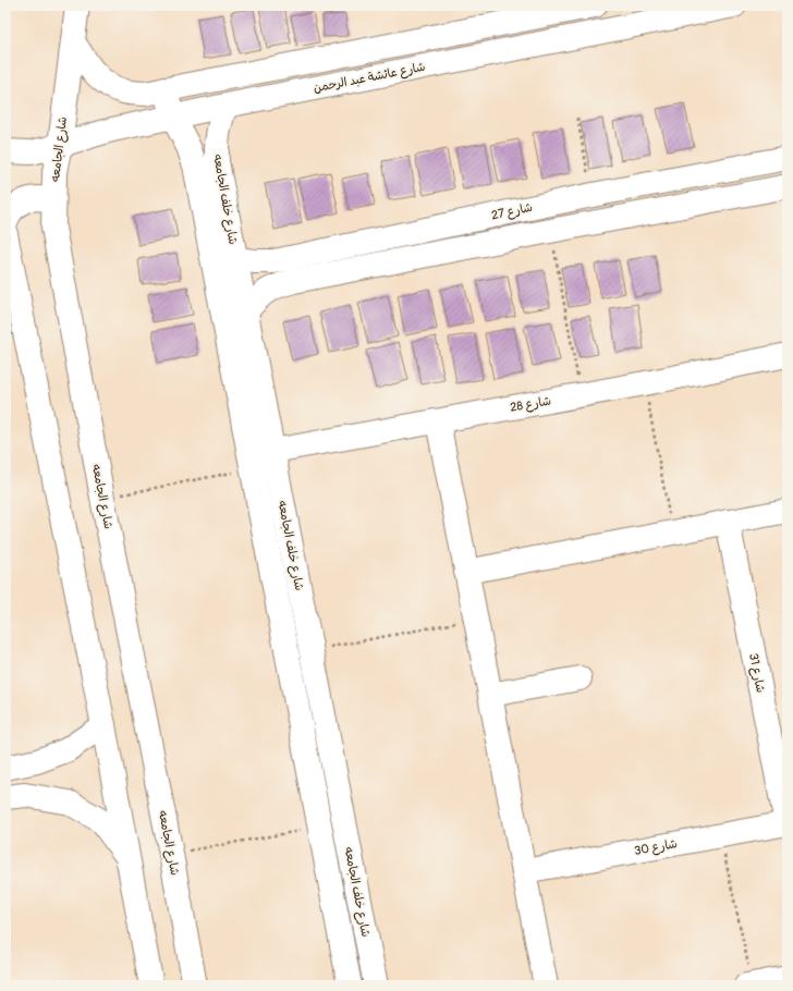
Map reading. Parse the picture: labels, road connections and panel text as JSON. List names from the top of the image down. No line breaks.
{"streets":{"street":["شارع عائشة عبد الرحمن","شارع الجامعه","شارع خلف الجامعه","شارع 27","شارع 28","شارع 31","شارع 30"]},"crossings":[["شارع عائشة عبد الرحمن","شارع الجامعه"],["شارع عائشة عبد الرحمن","شارع خلف الجامعه"],["شارع خلف الجامعه","شارع 27"],["شارع خلف الجامعه","شارع 28"],["شارع 31","شارع 30"]]}
